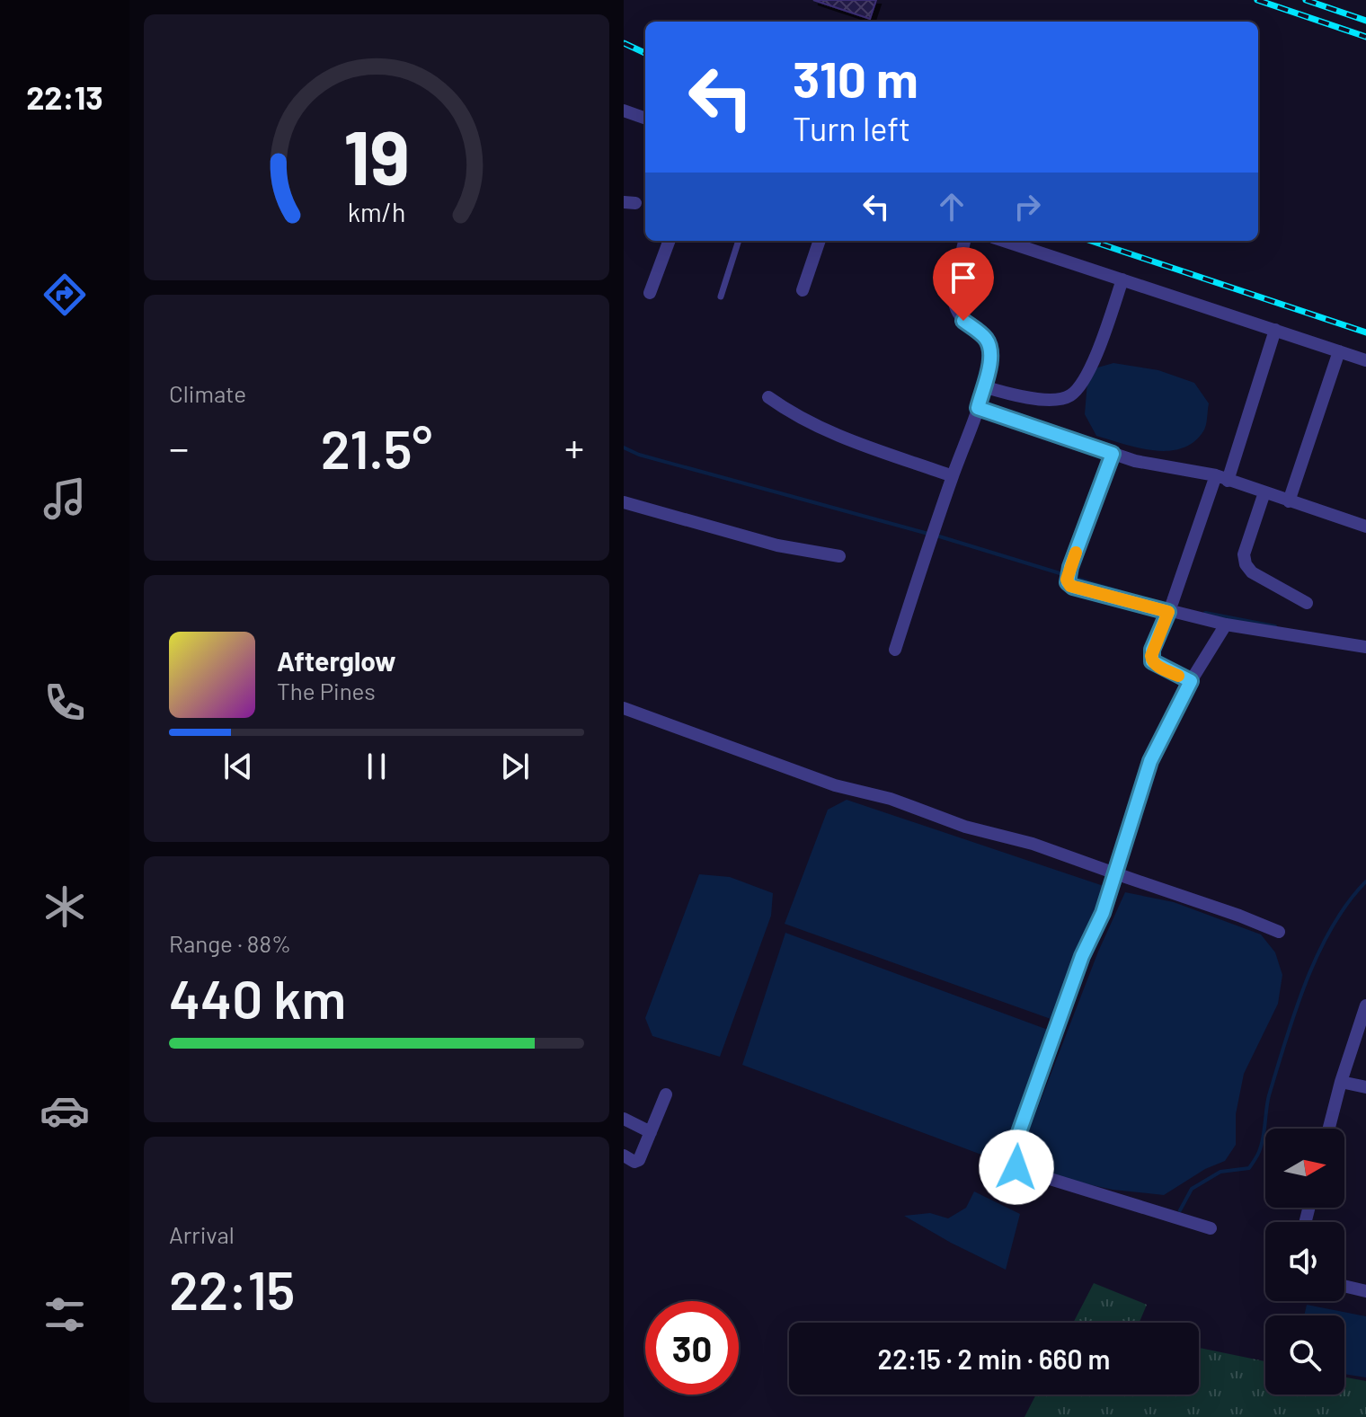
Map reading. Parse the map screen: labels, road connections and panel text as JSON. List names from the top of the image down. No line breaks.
{"north":"right","page":{"tabs":"22:13","turn":["310 m","Turn left"],"tile":["Climate",["Range · 88%","440 km"],["Arrival","22:15"]],"heat":["−","21.5°","+"],"song":["Afterglow","The Pines"],"limit":"30","trip":"22:15 · 2 min · 660 m","gauge":["19","km/h"]}}
